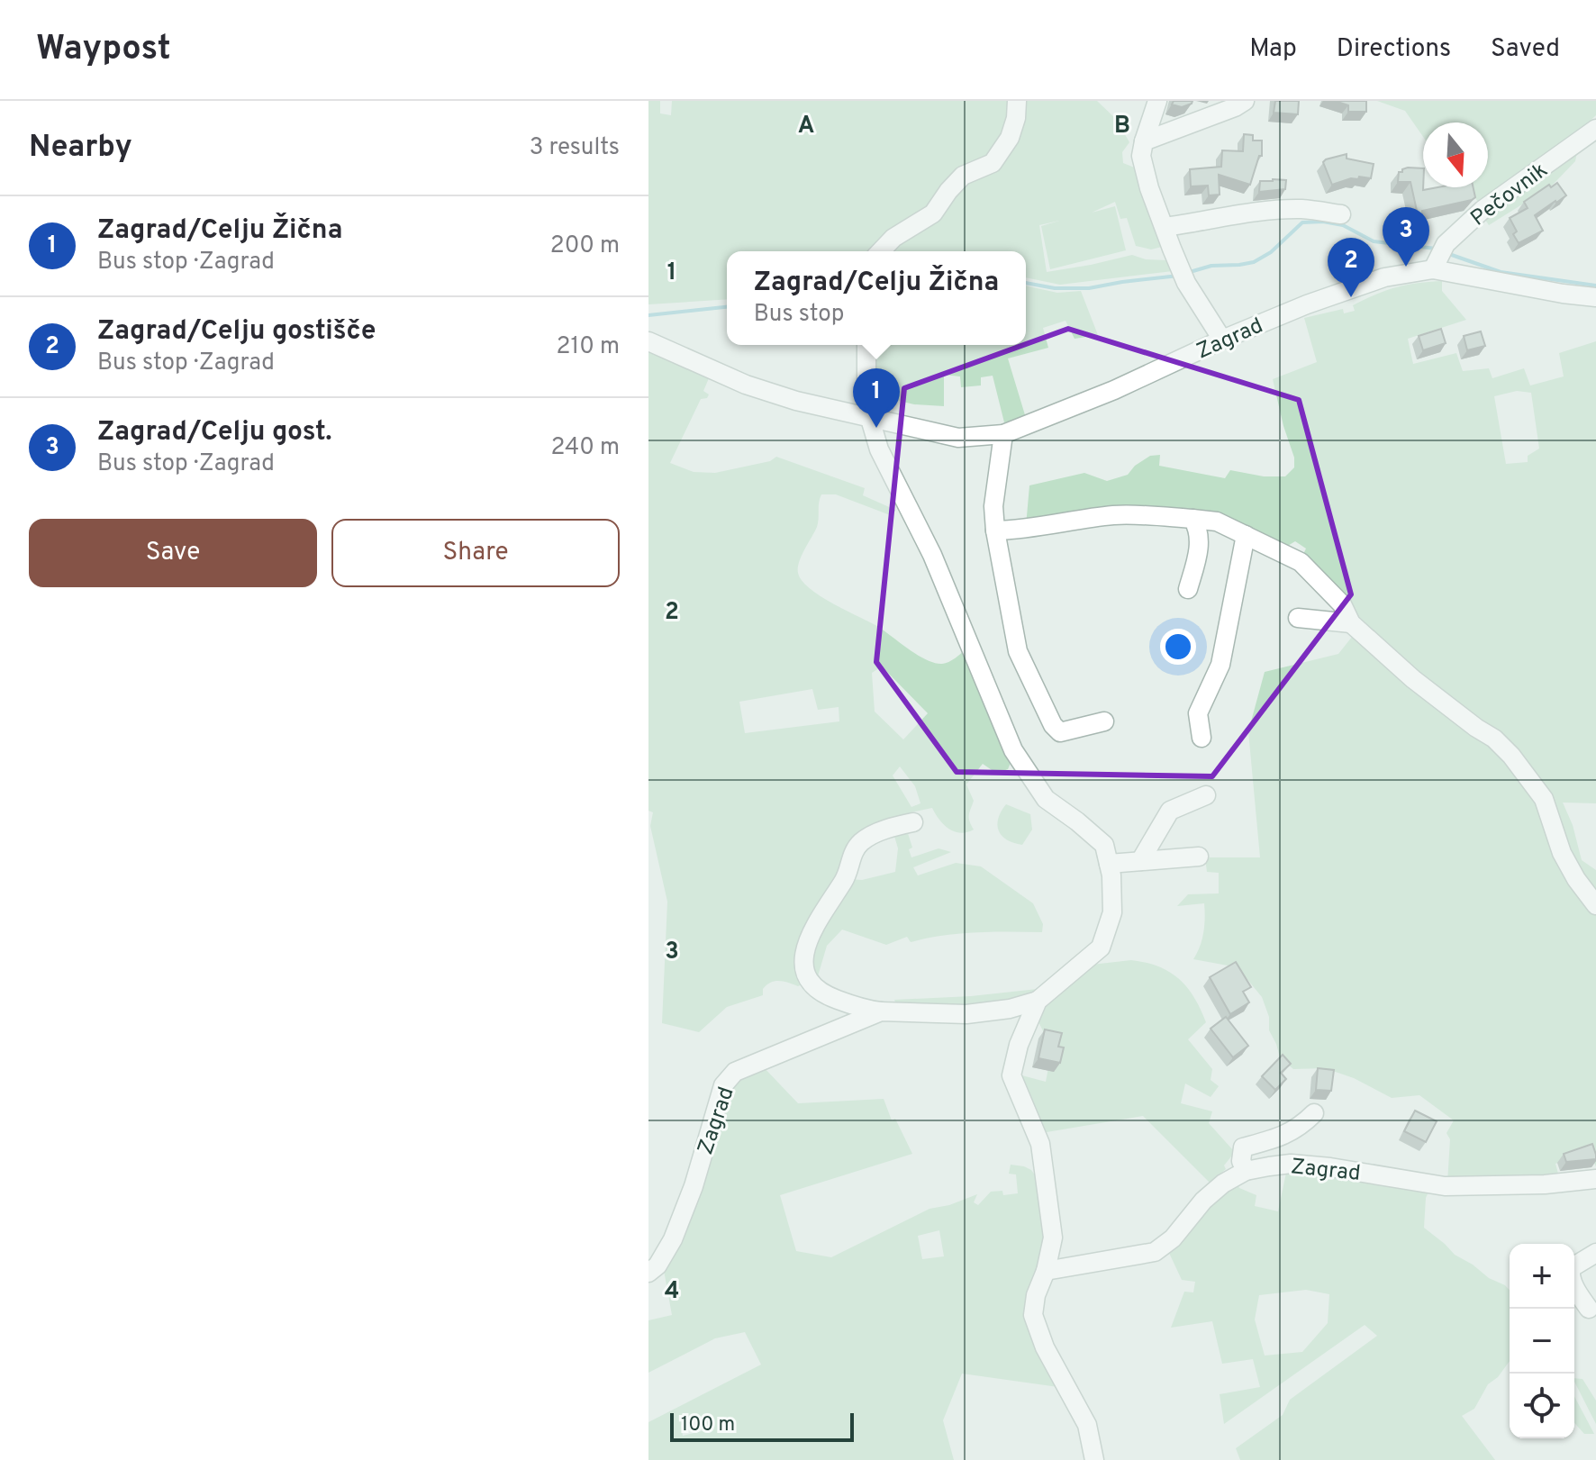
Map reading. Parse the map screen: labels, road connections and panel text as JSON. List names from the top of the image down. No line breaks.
{"streets":{"street":["Pečovnik","Zagrad"]},"crossings":[["Pečovnik","Zagrad"]],"scale_bar":"100 m","north":"bottom","page":{"header":"Waypost","nav":["Map","Directions","Saved"],"heading":["Nearby","3 results"],"list":[{"mark":"1","name":"Zagrad/Celju Žična","note":"Bus stop · Zagrad","value":"200 m"},{"mark":"2","name":"Zagrad/Celju gostišče","note":"Bus stop · Zagrad","value":"210 m"},{"mark":"3","name":"Zagrad/Celju gost.","note":"Bus stop · Zagrad","value":"240 m"}],"pins":["3","2","1"],"popup":["Zagrad/Celju Žična","Bus stop"],"buttons":["Save","Share"],"map_buttons":["+","−"],"scale":"100 m"},"grid":{"columns":["A","B"],"rows":["1","2","3","4"]}}
